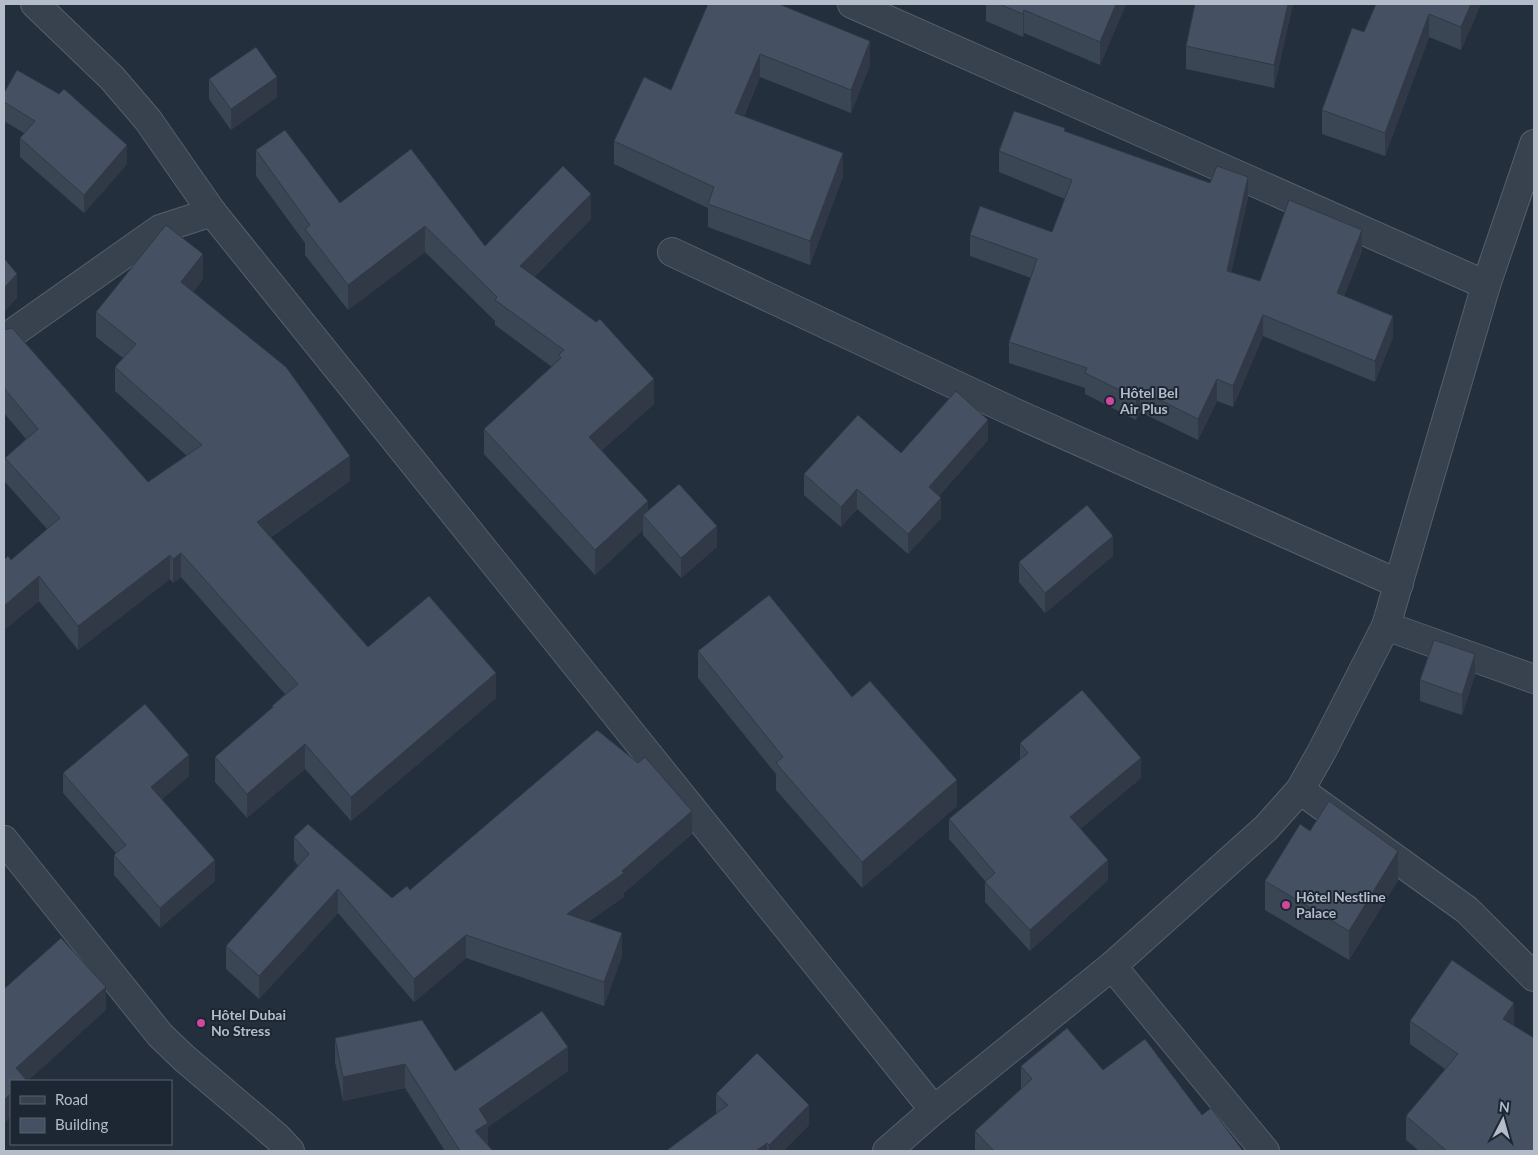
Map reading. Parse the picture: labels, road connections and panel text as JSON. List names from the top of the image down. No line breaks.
{"places":["Hôtel Bel Air Plus","Hôtel Nestline Palace","Hôtel Dubai No Stress"],"legend":["Road","Building"],"north":"top"}
